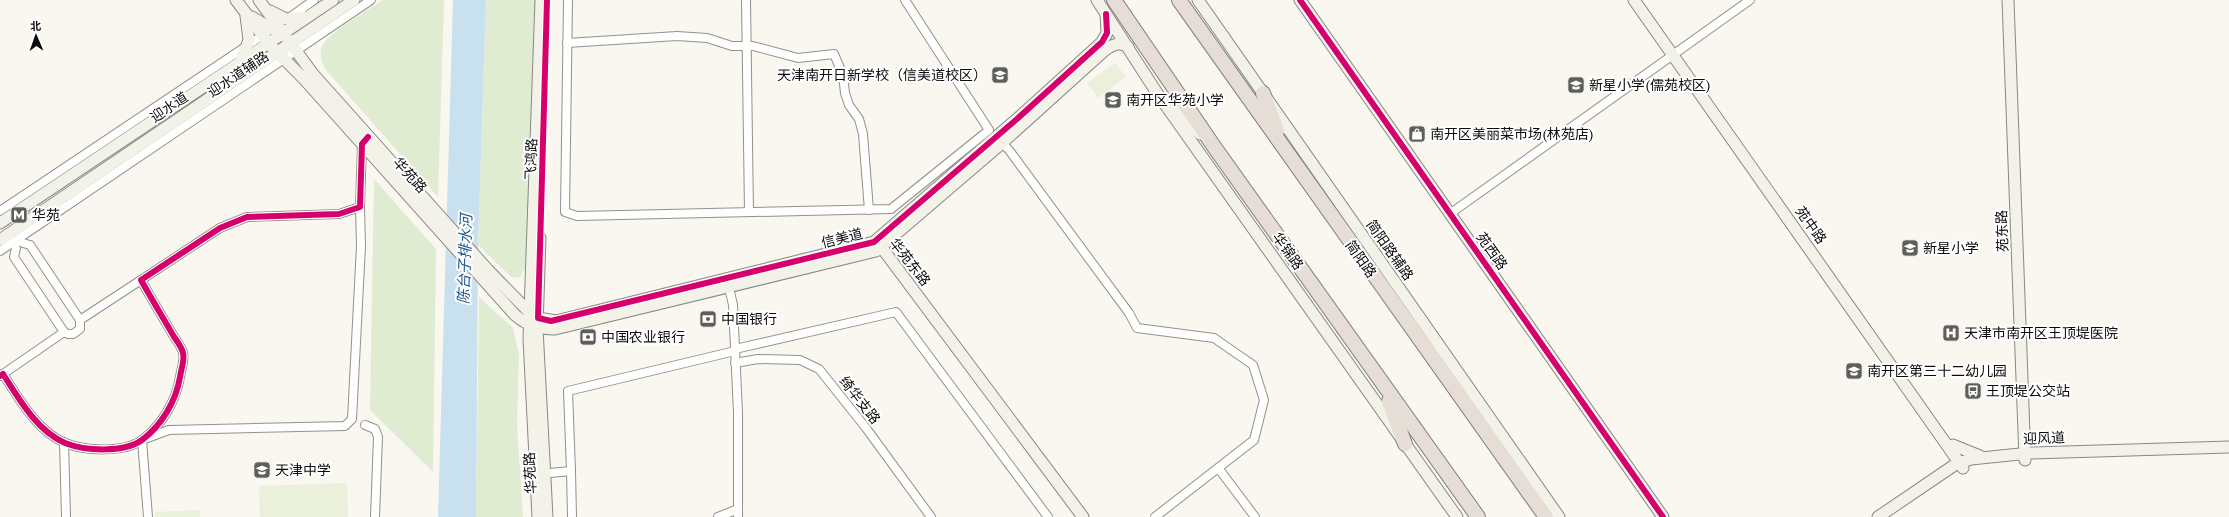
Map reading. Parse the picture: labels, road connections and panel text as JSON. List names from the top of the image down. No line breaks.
{"streets":{"highway":["简阳路"],"street":["迎水道辅路","迎水道","飞鸿路","华苑路","苑中路","苑东路","信美道","简阳路辅路","华锦路","苑西路","华苑东路","绮华支路","迎风道"]},"crossings":[["迎水道辅路","迎水道"],["迎水道辅路","华苑路"],["迎水道","华苑路"],["飞鸿路","华苑路"],["飞鸿路","信美道"],["华苑路","信美道"],["苑中路","迎风道"],["苑东路","迎风道"],["信美道","华锦路"],["信美道","华苑东路"]],"water":["陈台子排水河"],"places":{"school or university":["天津南开日新学校（信美道校区）","新星小学(儒苑校区)","南开区华苑小学","新星小学","南开区第三十二幼儿园","天津中学"],"shop":["南开区美丽菜市场(林苑店)"],"metro station":["华苑"],"bank":["中国银行","中国农业银行"],"hospital":["天津市南开区王顶堤医院"],"bus stop":["王顶堤公交站"]},"north":"top"}
